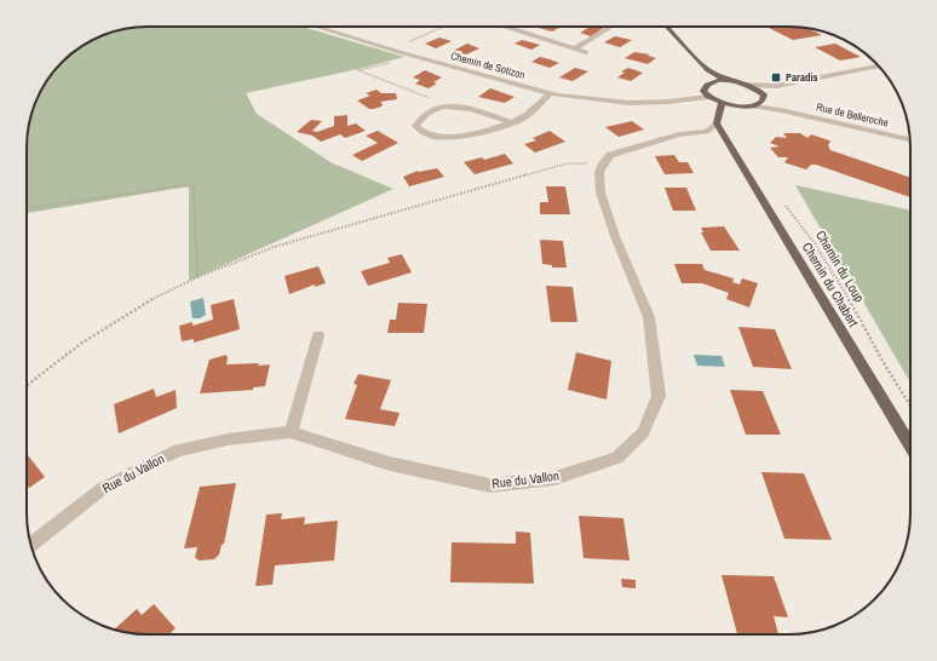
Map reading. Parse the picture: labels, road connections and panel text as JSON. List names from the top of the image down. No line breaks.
{"streets":{"main road":["Chemin du Chabert"],"street":["Chemin de Sotizon","Rue de Belleroche","Rue du Vallon"],"path":["Chemin du Loup"]},"places":{"transit":["Paradis"]}}
